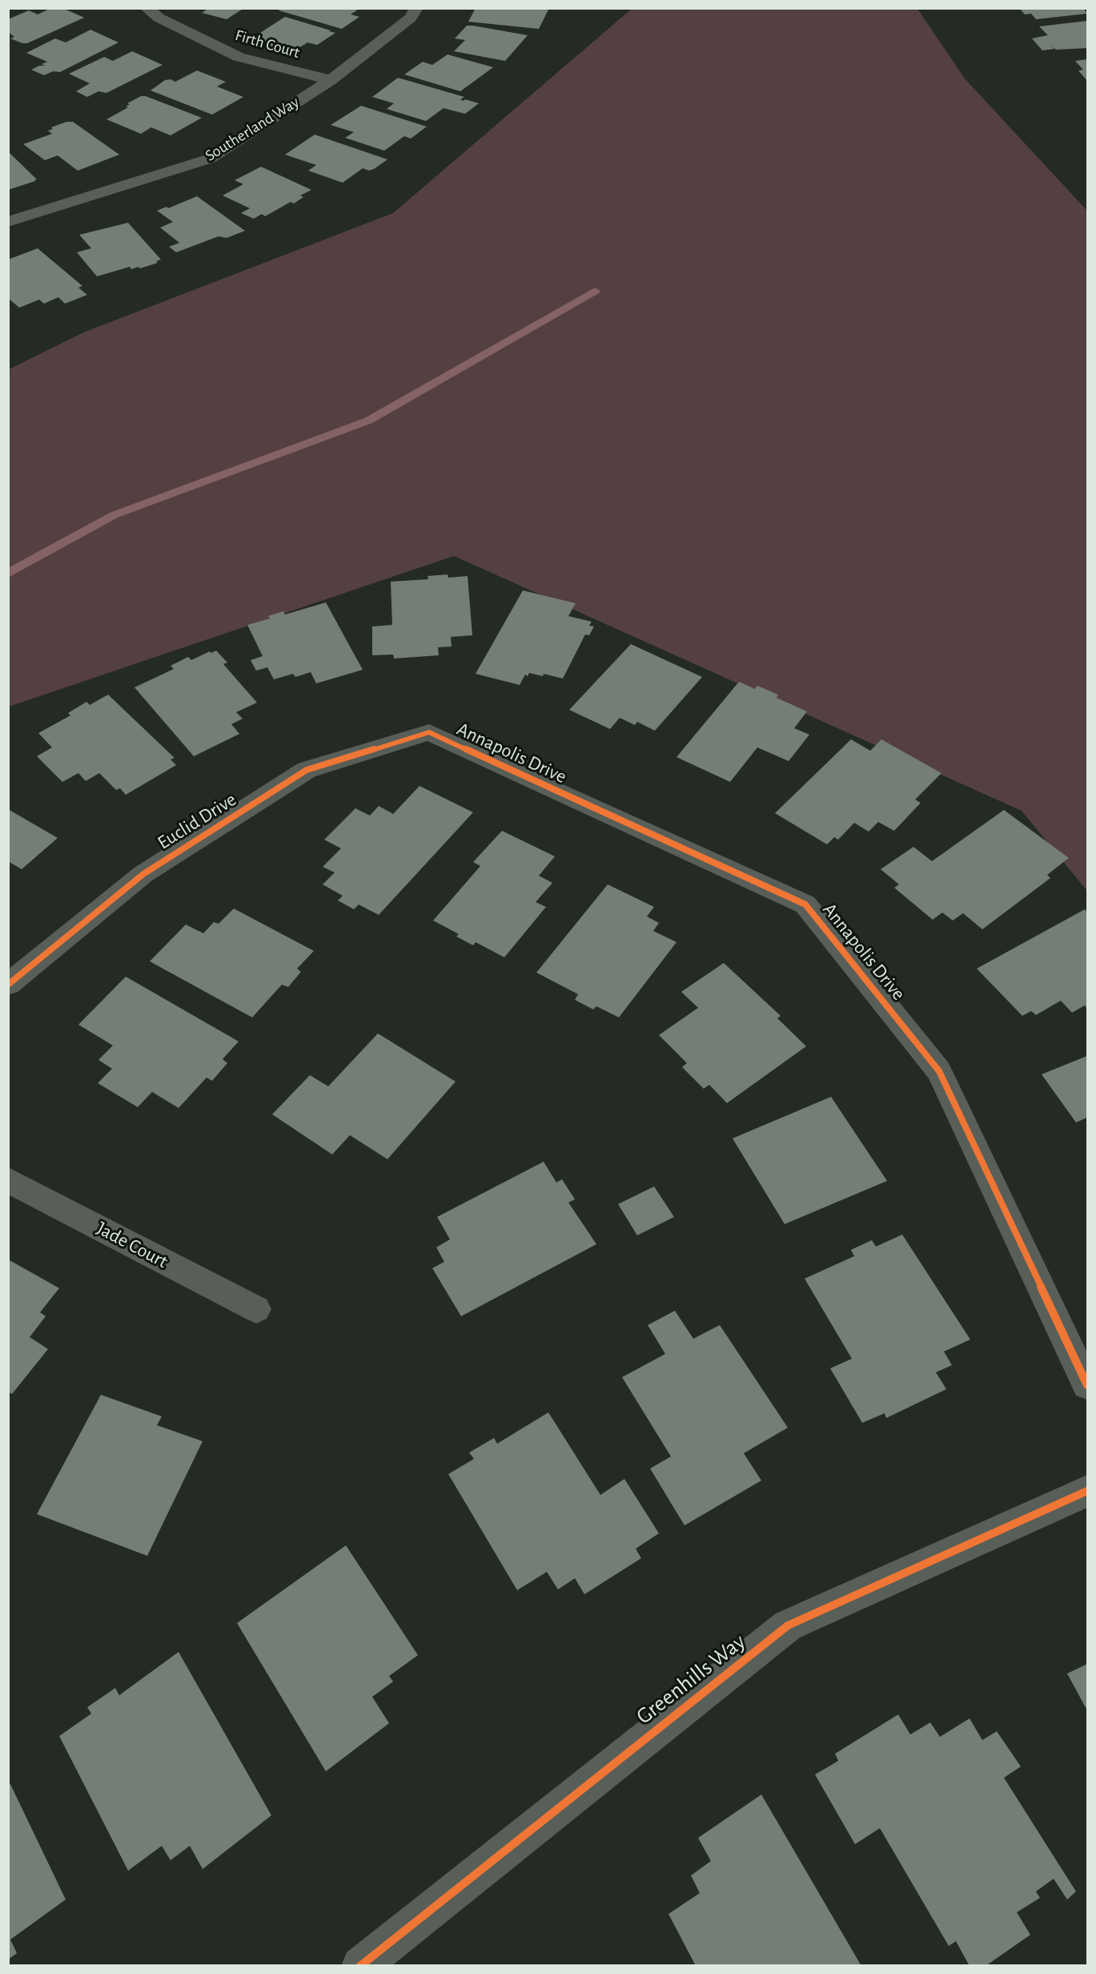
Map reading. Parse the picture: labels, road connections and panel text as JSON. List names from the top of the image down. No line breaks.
{"streets":{"street":["Firth Court","Southerland Way","Annapolis Drive","Euclid Drive","Jade Court","Greenhills Way"]},"crossings":[["Firth Court","Southerland Way"],["Annapolis Drive","Euclid Drive"]]}
